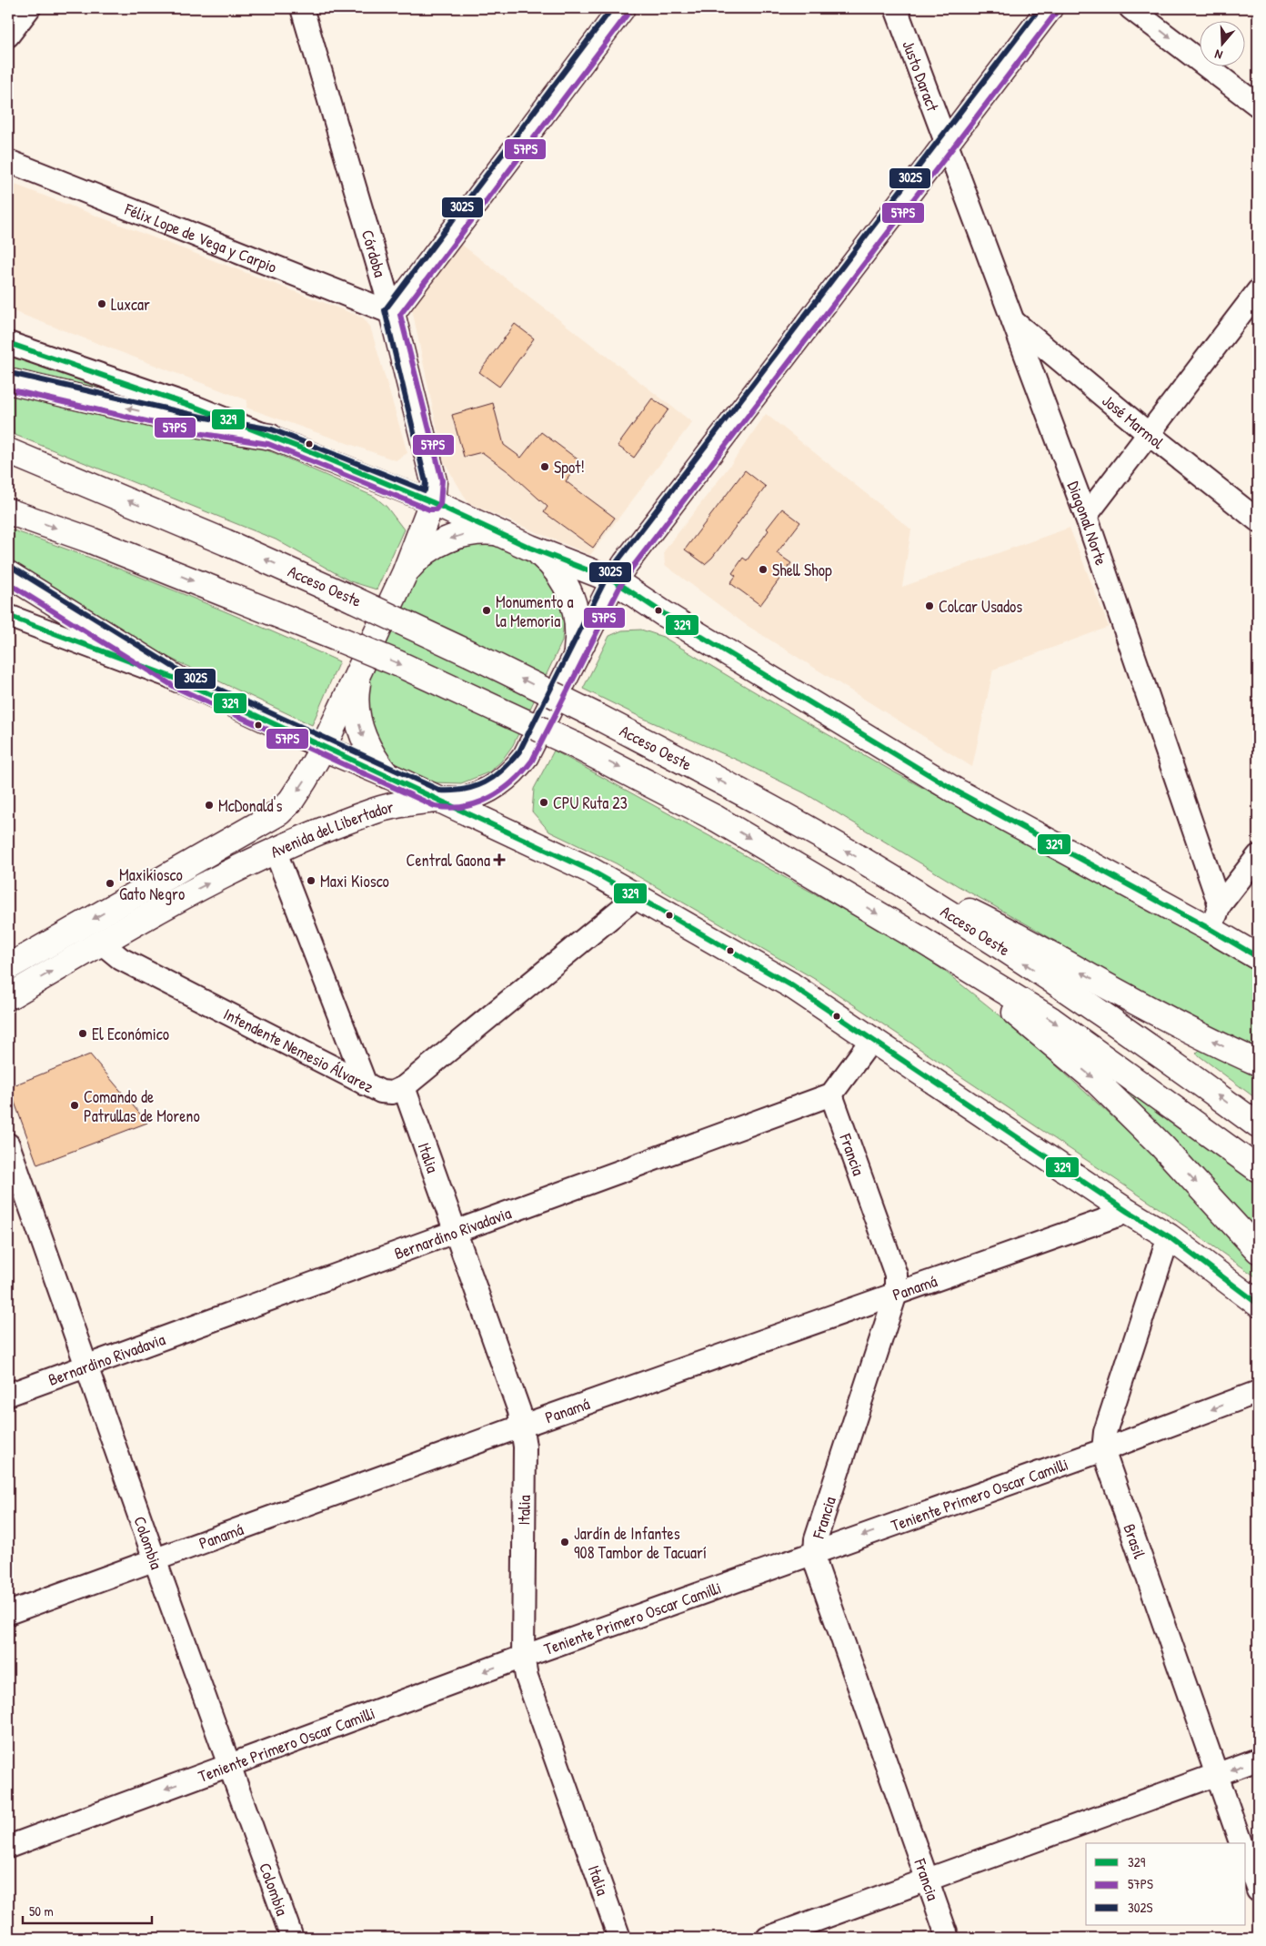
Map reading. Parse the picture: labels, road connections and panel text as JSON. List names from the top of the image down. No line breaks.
{"streets":{"main road":["Córdoba","Acceso Oeste","Avenida del Libertador"],"street":["Justo Daract","Félix Lope de Vega y Carpio","José Marmol","Diagonal Norte","Intendente Nemesio Álvarez","Francia","Italia","Bernardino Rivadavia","Panamá","Teniente Primero Oscar Camilli","Colombia","Brasil"]},"crossings":[["Justo Daract","Diagonal Norte"],["Justo Daract","Avenida del Libertador"],["Félix Lope de Vega y Carpio","Córdoba"],["Córdoba","Avenida del Libertador"],["José Marmol","Diagonal Norte"],["Diagonal Norte","Avenida del Libertador"],["Avenida del Libertador","Intendente Nemesio Álvarez"],["Intendente Nemesio Álvarez","Italia"],["Francia","Bernardino Rivadavia"],["Francia","Panamá"],["Francia","Teniente Primero Oscar Camilli"],["Italia","Bernardino Rivadavia"],["Italia","Panamá"],["Italia","Teniente Primero Oscar Camilli"],["Bernardino Rivadavia","Colombia"],["Panamá","Colombia"],["Teniente Primero Oscar Camilli","Colombia"],["Teniente Primero Oscar Camilli","Brasil"]],"one_way":["Teniente Primero Oscar Camilli"],"places":{"other":["Luxcar","Spot!","Shell Shop","Colcar Usados","Monumento a la Memoria","CPU Ruta 23","McDonald's","Maxi Kiosco","Maxikiosco Gato Negro","El Económico","Comando de Patrullas de Moreno","Jardín de Infantes 908 Tambor de Tacuarí"],"health":["Central Gaona"]},"lines":["transit line 302S","transit line 57PS","transit line 329"],"legend":["329","57PS","302S"],"scale_bar":"50 m","north":"bottom"}
